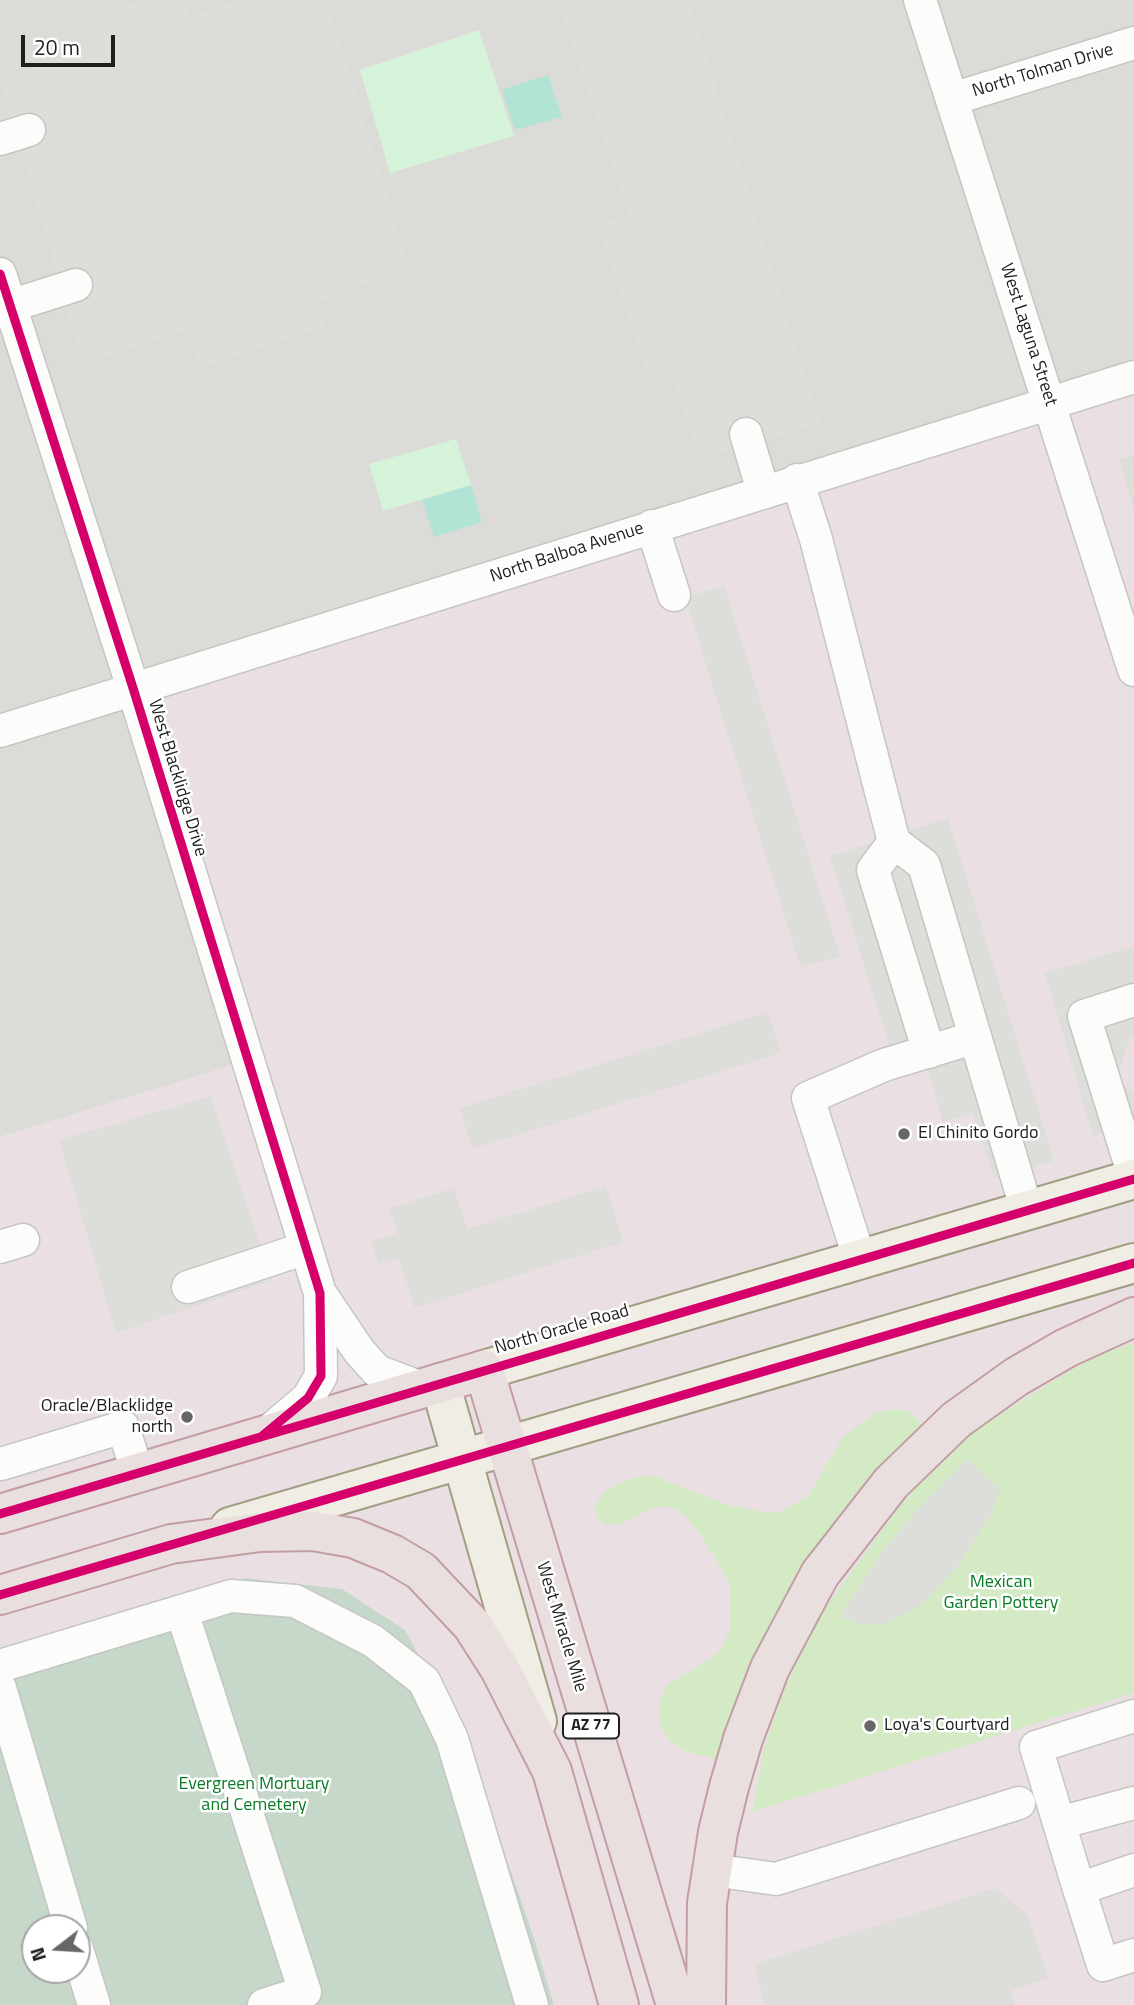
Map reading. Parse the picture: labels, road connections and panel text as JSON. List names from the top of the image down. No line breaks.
{"streets":{"highway":["North Oracle Road","West Miracle Mile","AZ 77"],"street":["North Tolman Drive","West Laguna Street","North Balboa Avenue","West Blacklidge Drive"]},"crossings":[["North Tolman Drive","West Laguna Street"],["West Laguna Street","North Balboa Avenue"],["North Balboa Avenue","West Blacklidge Drive"],["North Oracle Road","West Miracle Mile"],["North Oracle Road","AZ 77"]],"parks":["Mexican Garden Pottery","Evergreen Mortuary and Cemetery"],"places":["El Chinito Gordo","Oracle/Blacklidge north","Loya's Courtyard"],"scale_bar":"20 m","north":"left"}
